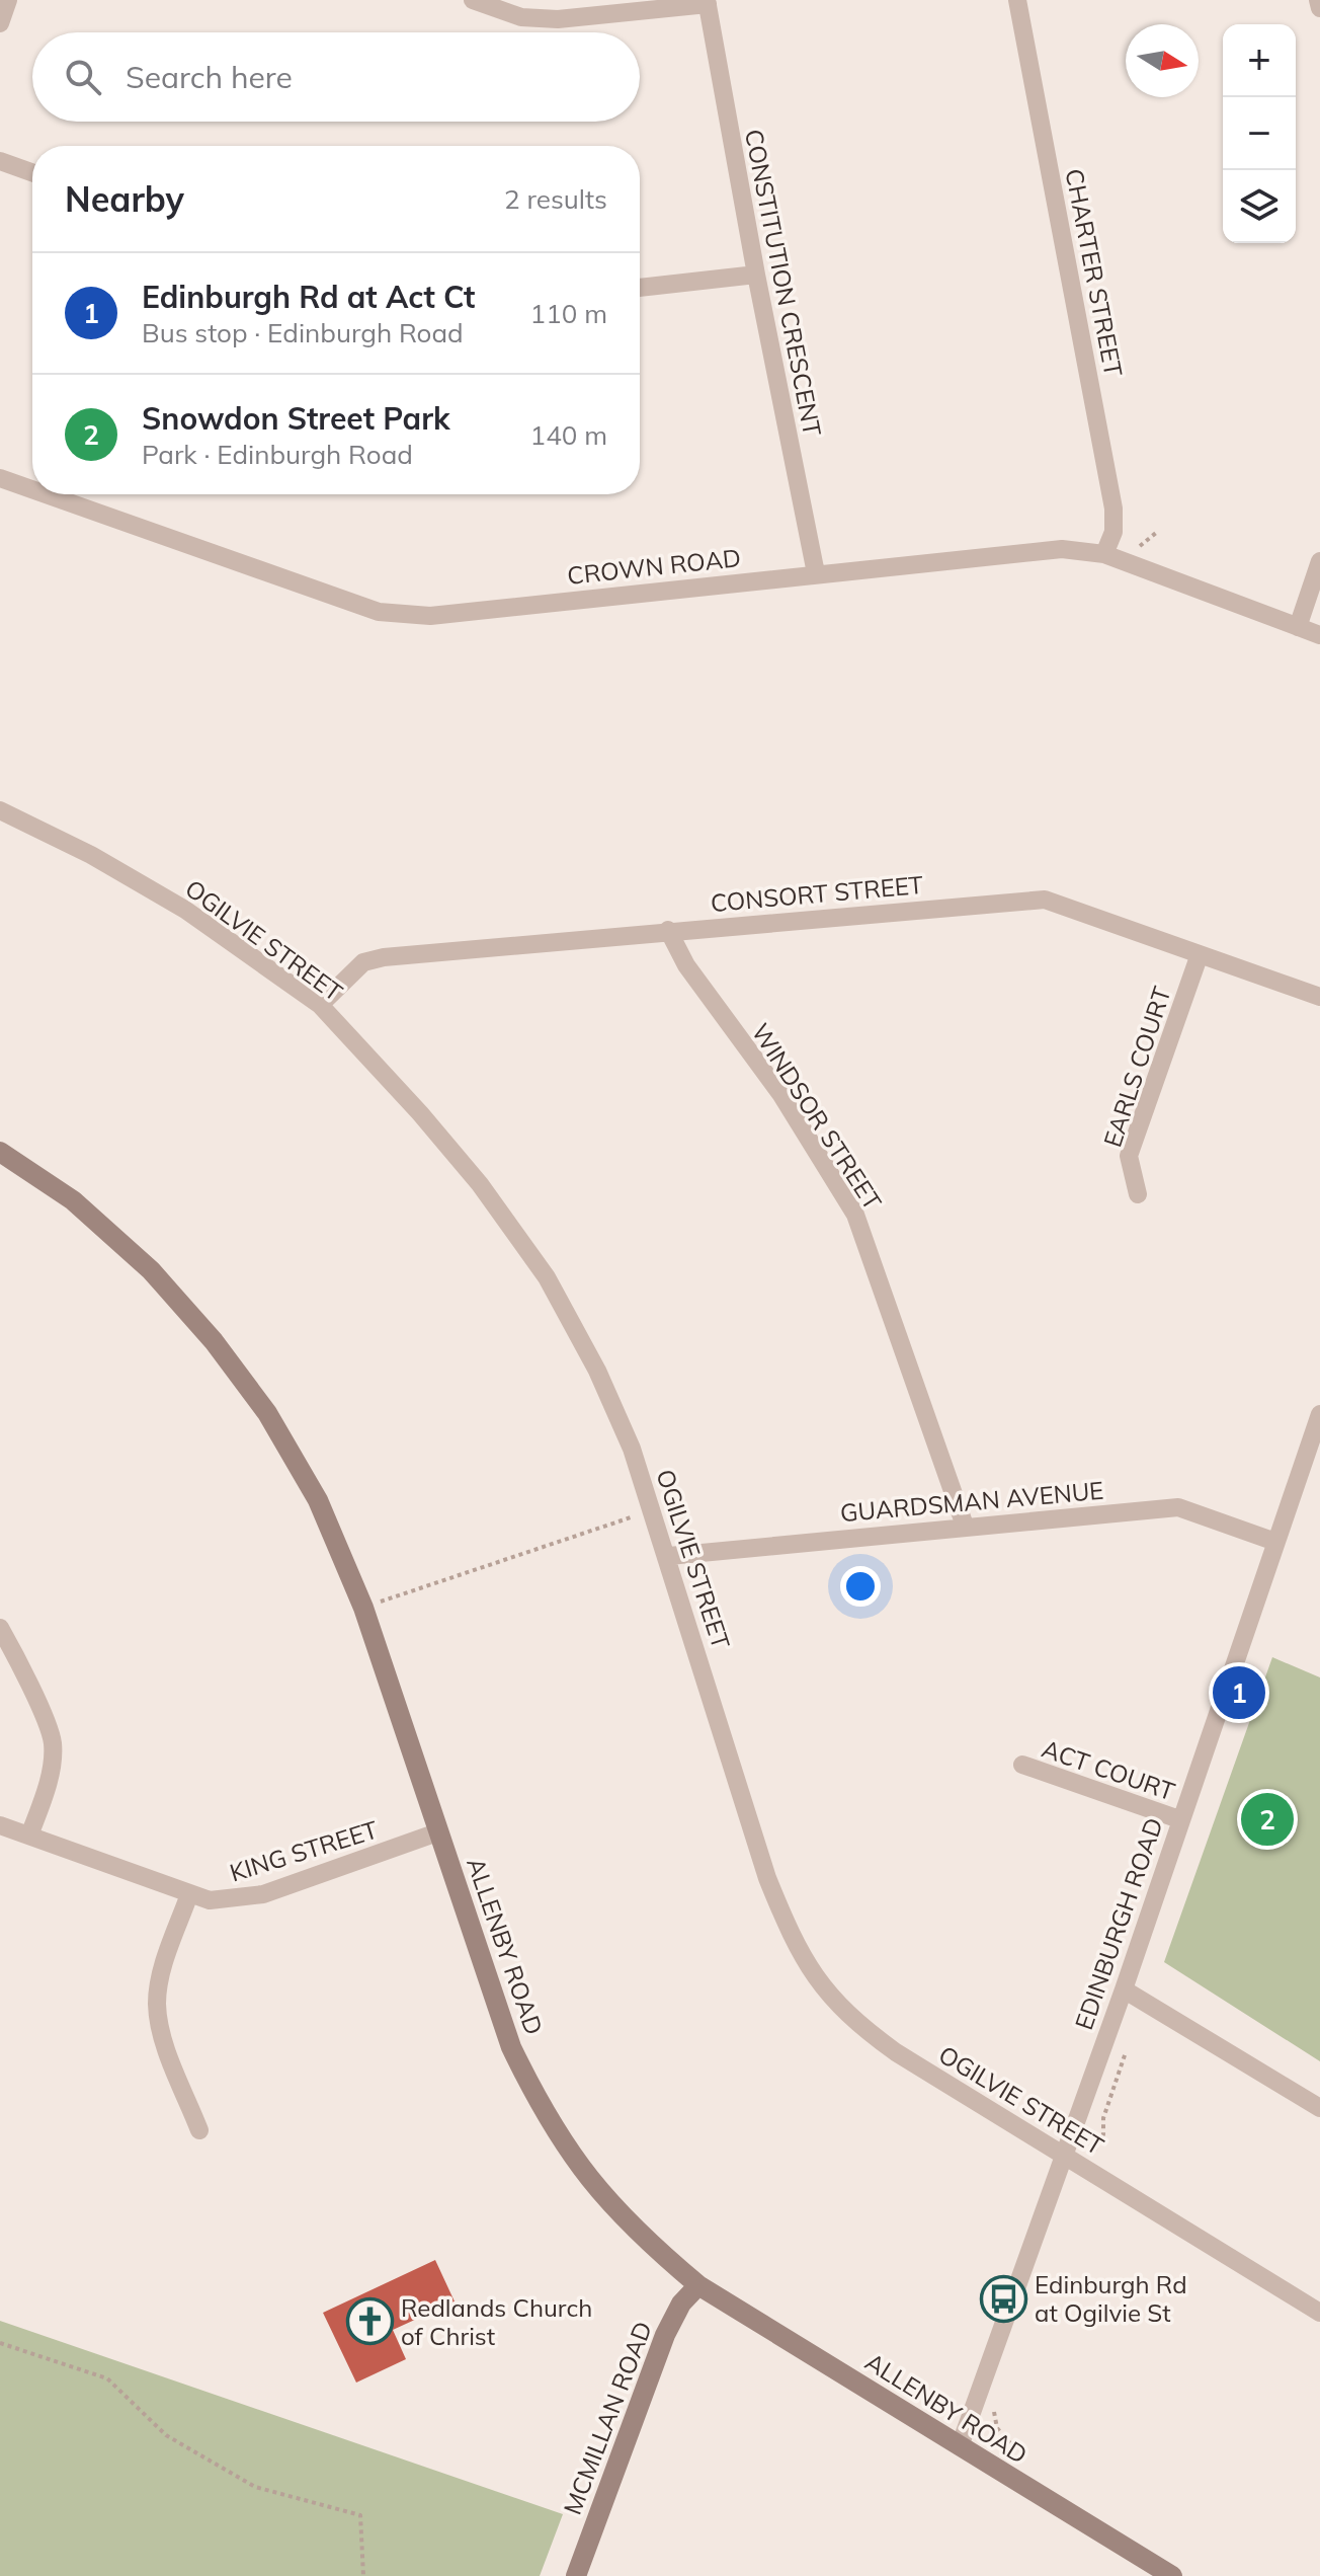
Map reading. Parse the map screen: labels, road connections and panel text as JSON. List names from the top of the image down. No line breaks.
{"streets":{"main road":["ALLENBY ROAD","MCMILLAN ROAD"],"street":["CHARTER STREET","CONSTITUTION CRESCENT","CROWN ROAD","CONSORT STREET","OGILVIE STREET","EARLS COURT","WINDSOR STREET","GUARDSMAN AVENUE","ACT COURT","KING STREET","EDINBURGH ROAD"]},"crossings":[["CHARTER STREET","CROWN ROAD"],["CONSTITUTION CRESCENT","CROWN ROAD"],["CONSORT STREET","OGILVIE STREET"],["CONSORT STREET","EARLS COURT"],["CONSORT STREET","WINDSOR STREET"],["OGILVIE STREET","GUARDSMAN AVENUE"],["OGILVIE STREET","EDINBURGH ROAD"],["WINDSOR STREET","GUARDSMAN AVENUE"],["GUARDSMAN AVENUE","EDINBURGH ROAD"],["ACT COURT","EDINBURGH ROAD"],["KING STREET","ALLENBY ROAD"],["EDINBURGH ROAD","ALLENBY ROAD"],["ALLENBY ROAD","MCMILLAN ROAD"]],"places":{"bus stop":["Edinburgh Rd at Ogilvie St"],"church":["Redlands Church of Christ"]},"north":"right","page":{"map_buttons":["+","−"],"search":"Search here","heading":["Nearby","2 results"],"list":[{"mark":"1","name":"Edinburgh Rd at Act Ct","note":"Bus stop · Edinburgh Road","value":"110 m"},{"mark":"2","name":"Snowdon Street Park","note":"Park · Edinburgh Road","value":"140 m"}],"pins":["1","2"]}}
